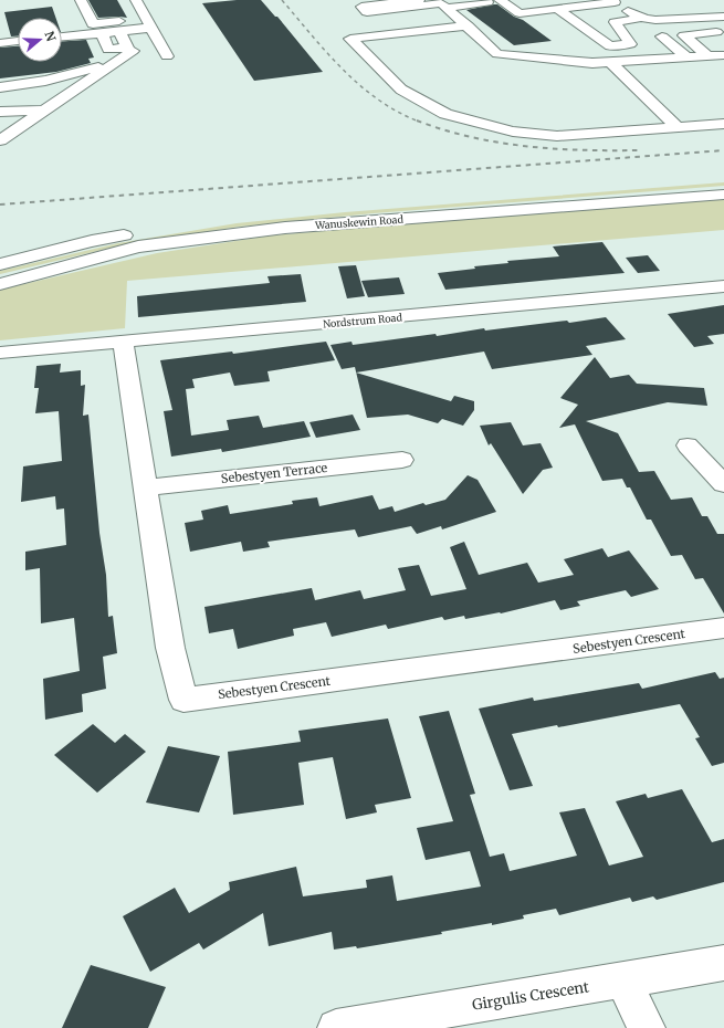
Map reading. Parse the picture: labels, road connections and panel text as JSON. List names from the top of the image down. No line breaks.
{"streets":{"street":["Wanuskewin Road","Nordstrum Road","Sebestyen Terrace","Sebestyen Crescent","Girgulis Crescent"]},"crossings":[["Nordstrum Road","Sebestyen Crescent"],["Sebestyen Terrace","Sebestyen Crescent"]],"north":"right"}
